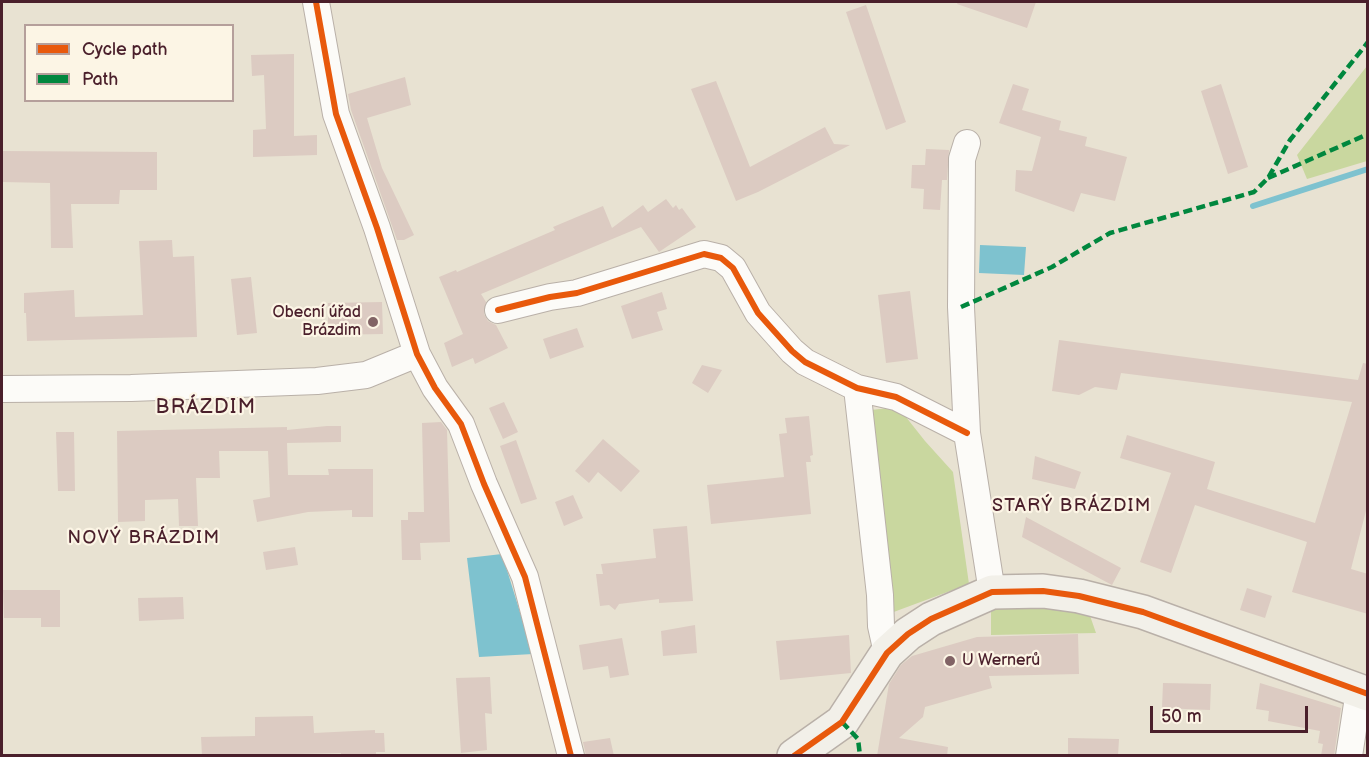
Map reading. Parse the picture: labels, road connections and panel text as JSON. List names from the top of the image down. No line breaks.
{"districts":["BRÁZDIM","STARÝ BRÁZDIM","NOVÝ BRÁZDIM"],"places":["Obecní úřad Brázdim","U Wernerů"],"legend":["Cycle path","Path"],"scale_bar":"50 m"}
